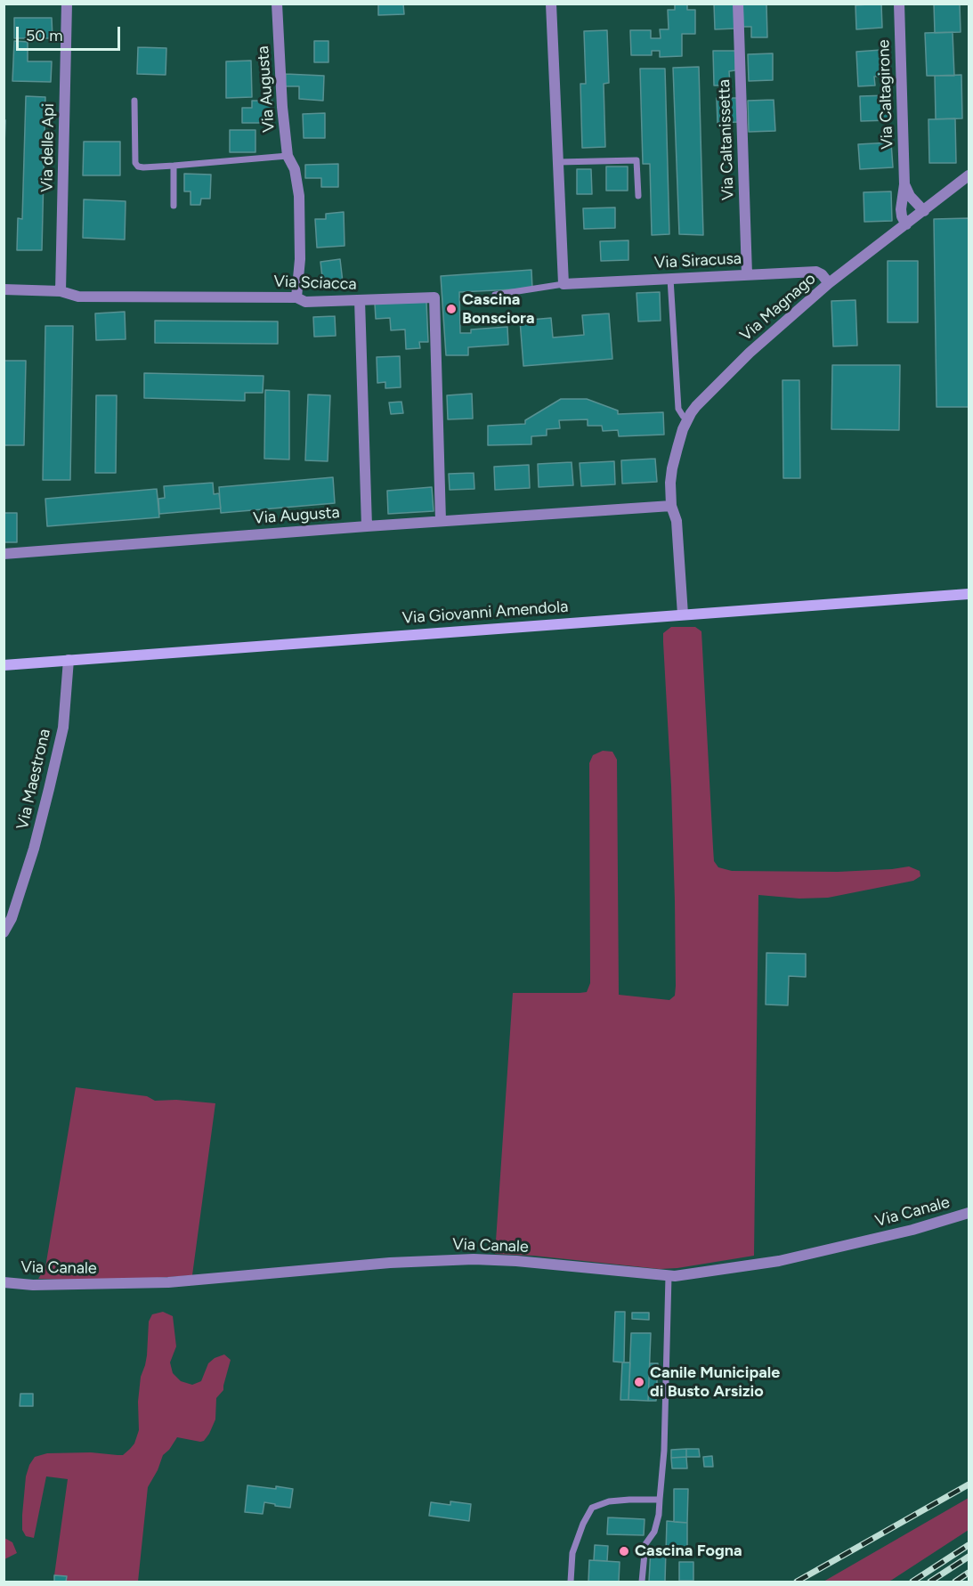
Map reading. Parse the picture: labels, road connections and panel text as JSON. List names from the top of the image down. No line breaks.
{"streets":{"main road":["Via Giovanni Amendola"],"street":["Via Augusta","Via Caltagirone","Via Caltanissetta","Via delle Api","Via Siracusa","Via Sciacca","Via Magnago","Via Maestrona","Via Canale"]},"crossings":[["Via Augusta","Via Sciacca"],["Via Caltagirone","Via Magnago"],["Via Caltanissetta","Via Siracusa"],["Via delle Api","Via Sciacca"],["Via Siracusa","Via Magnago"],["Via Magnago","Via Giovanni Amendola"],["Via Giovanni Amendola","Via Maestrona"]],"places":["Cascina Bonsciora","Canile Municipale di Busto Arsizio","Cascina Fogna"],"scale_bar":"50 m"}
